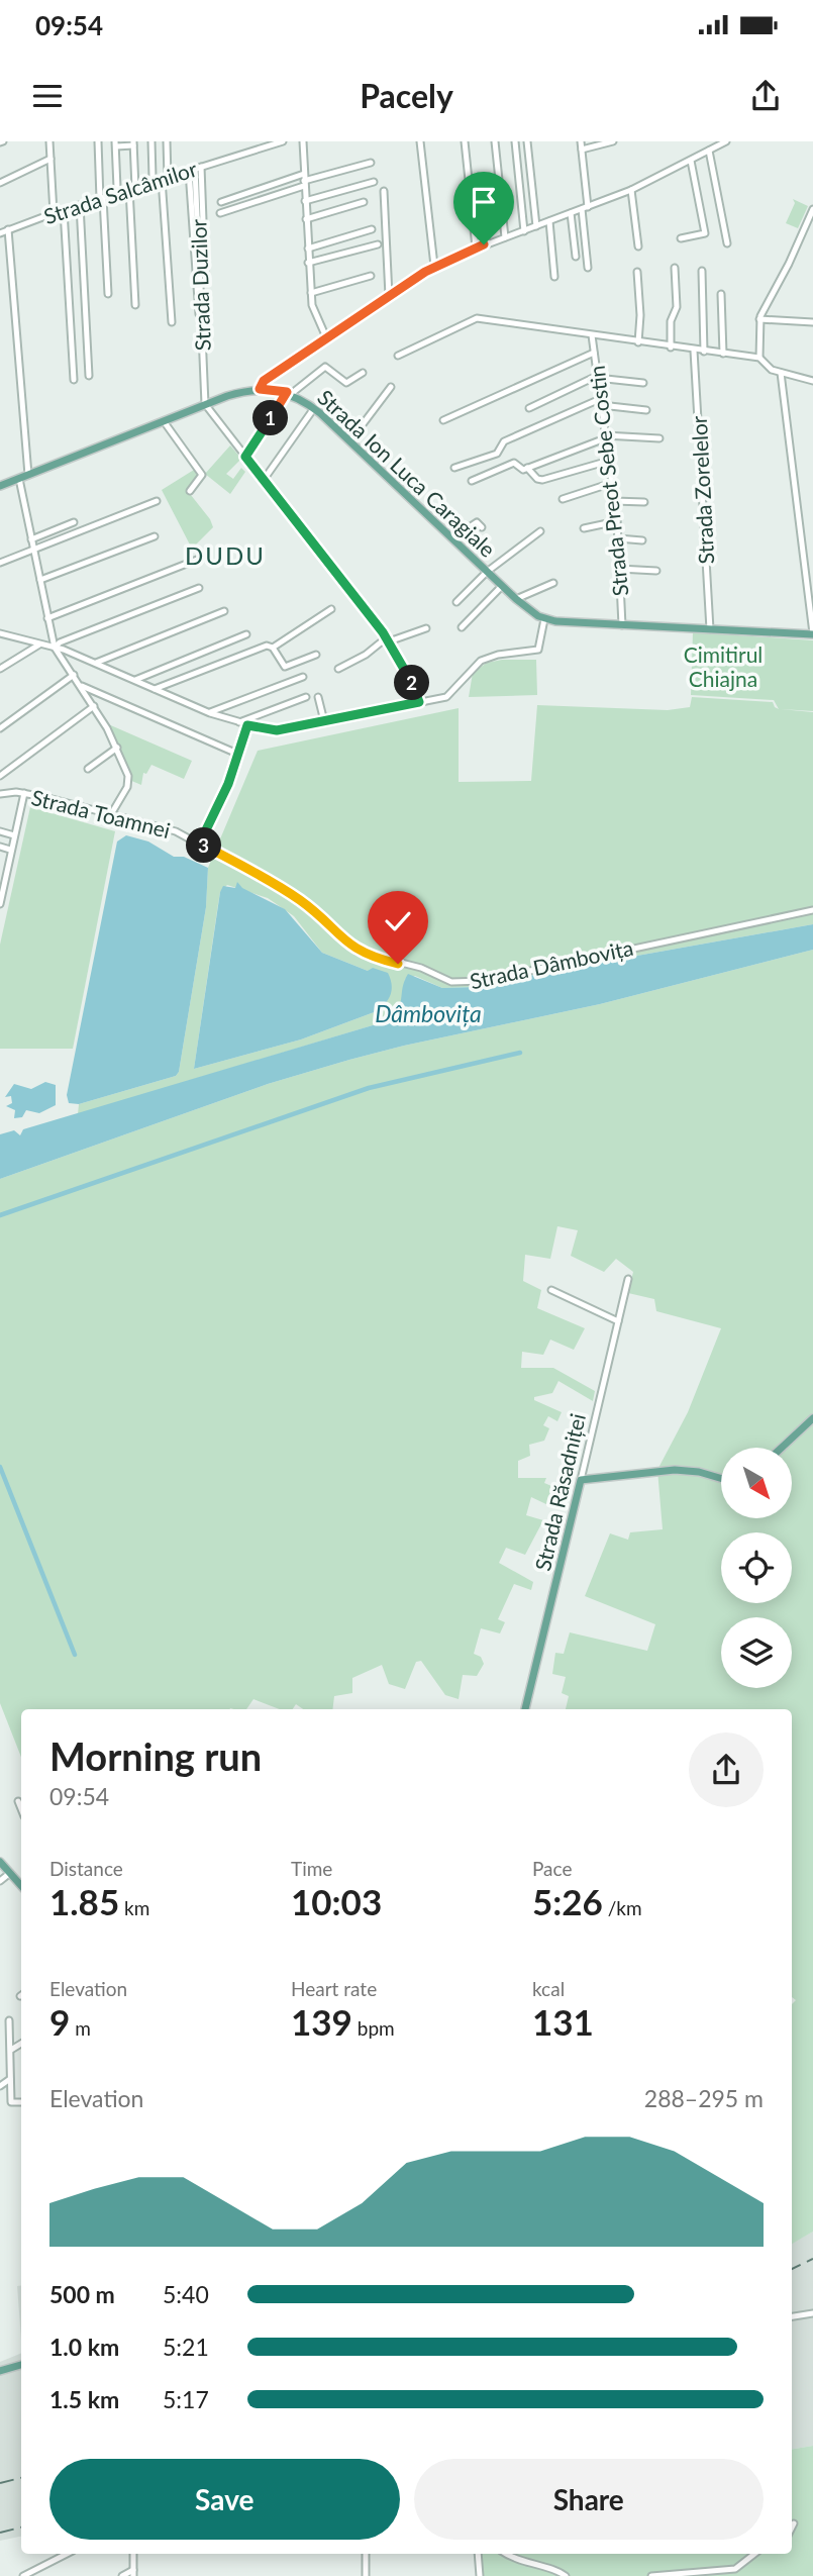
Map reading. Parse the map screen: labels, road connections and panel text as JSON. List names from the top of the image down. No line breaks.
{"streets":{"main road":["Strada Ion Luca Caragiale","Strada Răsadniței"],"street":["Strada Salcâmilor","Strada Duzilor","Strada Preot Sebe Costin","Strada Zorelelor","Strada Toamnei","Strada Dâmbovița"]},"crossings":[["Strada Salcâmilor","Strada Duzilor"],["Strada Duzilor","Strada Ion Luca Caragiale"],["Strada Toamnei","Strada Dâmbovița"]],"districts":["DUDU"],"water":["Dâmbovița"],"parks":["Cimitirul Chiajna"],"north":"bottom right","page":{"status":"09:54","header":"Pacely","pins":["1","2","3"],"heading":["Morning run","09:54"],"stats":[["Distance","1.85 km"],["Time","10:03"],["Pace","5:26 /km"],["Elevation","9 m"],["Heart rate","139 bpm"],["kcal","131"]],"chart":["Elevation","288–295 m"],"list":[{"name":"500 m","note":"5:40"},{"name":"1.0 km","note":"5:21"},{"name":"1.5 km","note":"5:17"}],"buttons":["Save","Share"]}}
